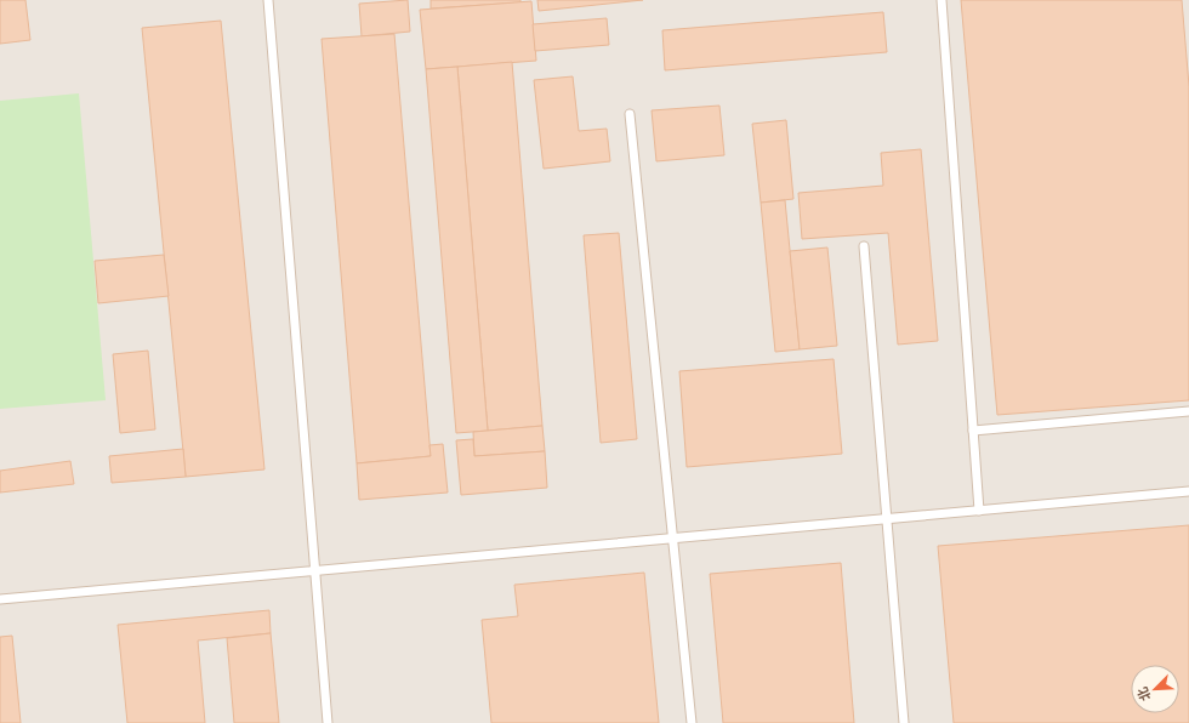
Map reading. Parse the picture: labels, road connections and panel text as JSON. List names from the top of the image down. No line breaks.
{"north":"bottom left"}
